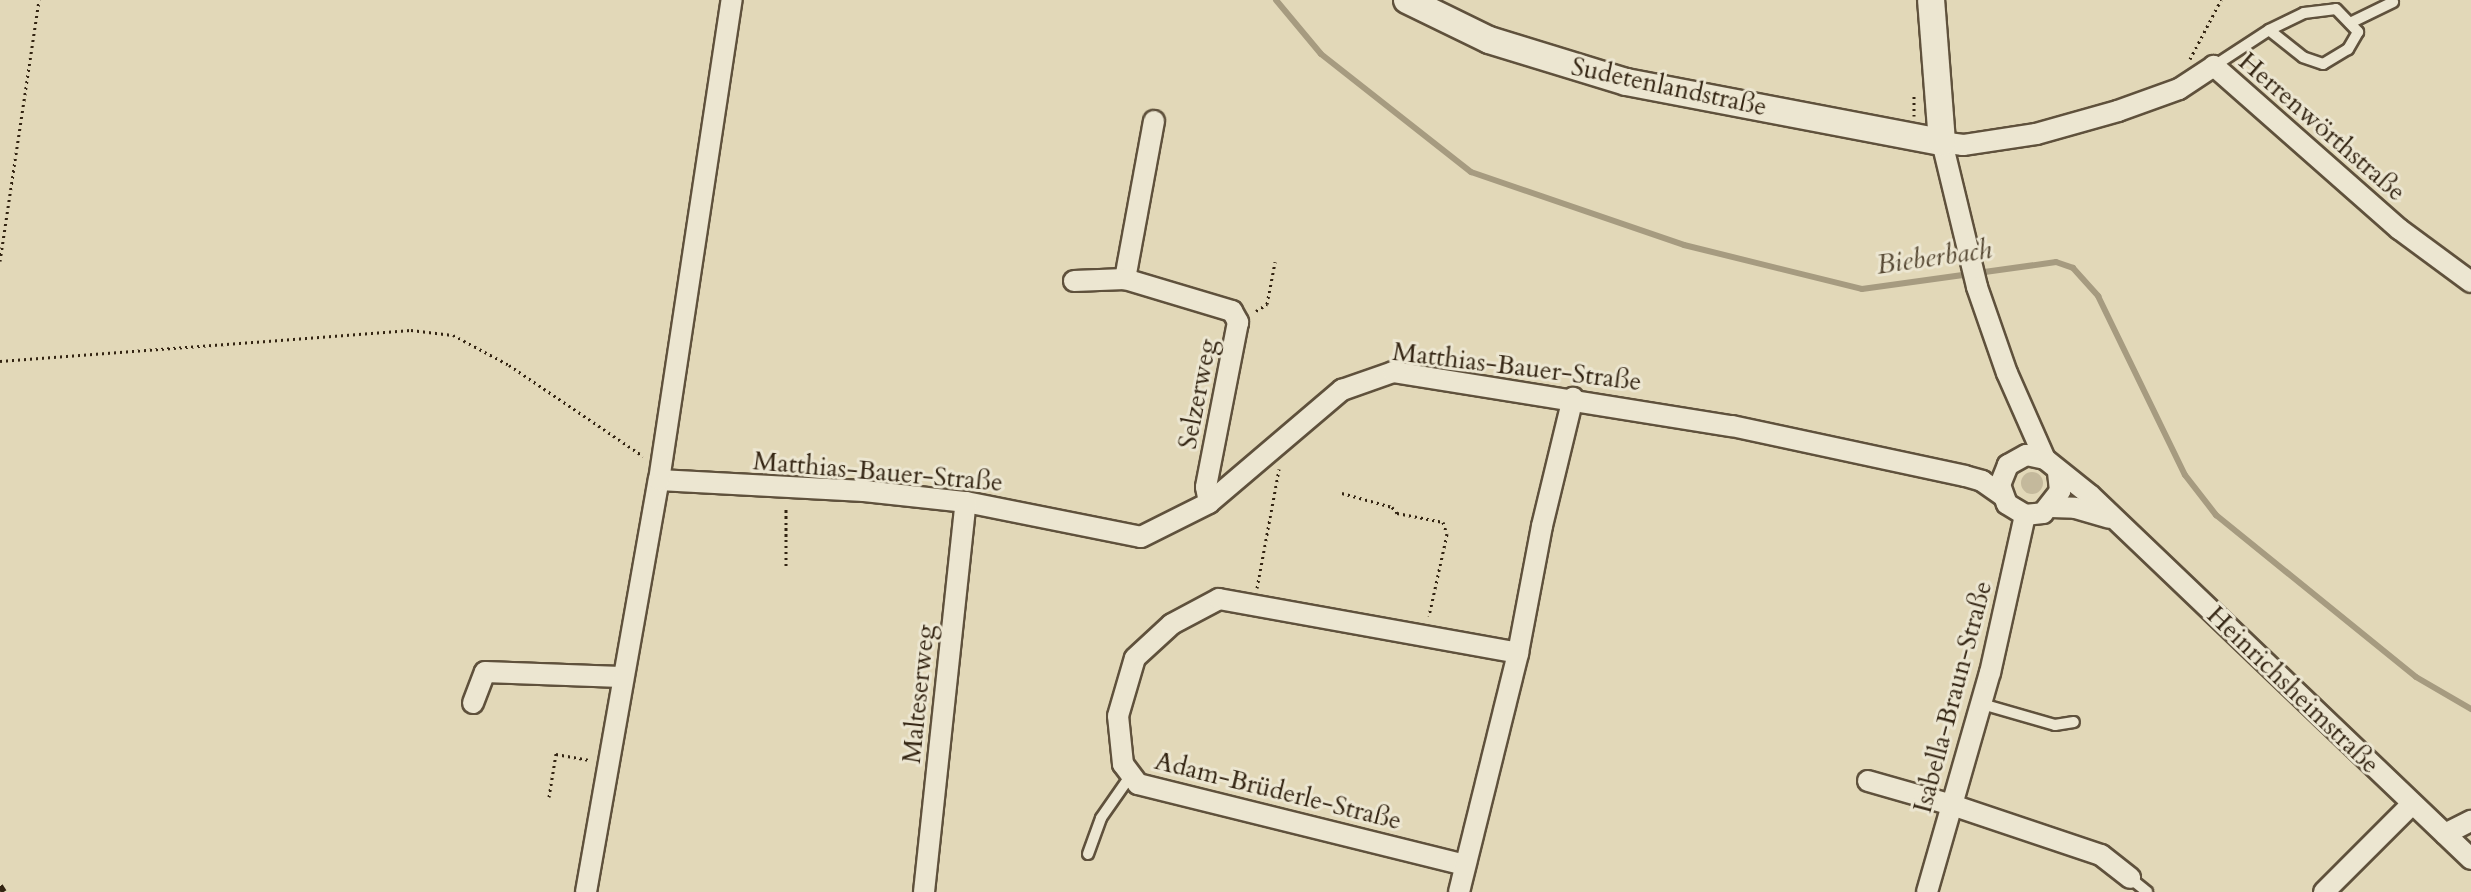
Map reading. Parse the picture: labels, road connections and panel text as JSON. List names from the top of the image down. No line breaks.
{"streets":{"street":["Sudetenlandstraße","Herrenwörthstraße","Matthias-Bauer-Straße","Selzerweg","Heinrichsheimstraße","Malteserweg","Isabella-Braun-Straße","Adam-Brüderle-Straße"]},"crossings":[["Sudetenlandstraße","Herrenwörthstraße"],["Sudetenlandstraße","Heinrichsheimstraße"],["Herrenwörthstraße","Heinrichsheimstraße"],["Matthias-Bauer-Straße","Selzerweg"],["Matthias-Bauer-Straße","Heinrichsheimstraße"],["Matthias-Bauer-Straße","Malteserweg"],["Matthias-Bauer-Straße","Isabella-Braun-Straße"],["Heinrichsheimstraße","Isabella-Braun-Straße"]],"water":["Bieberbach"]}
